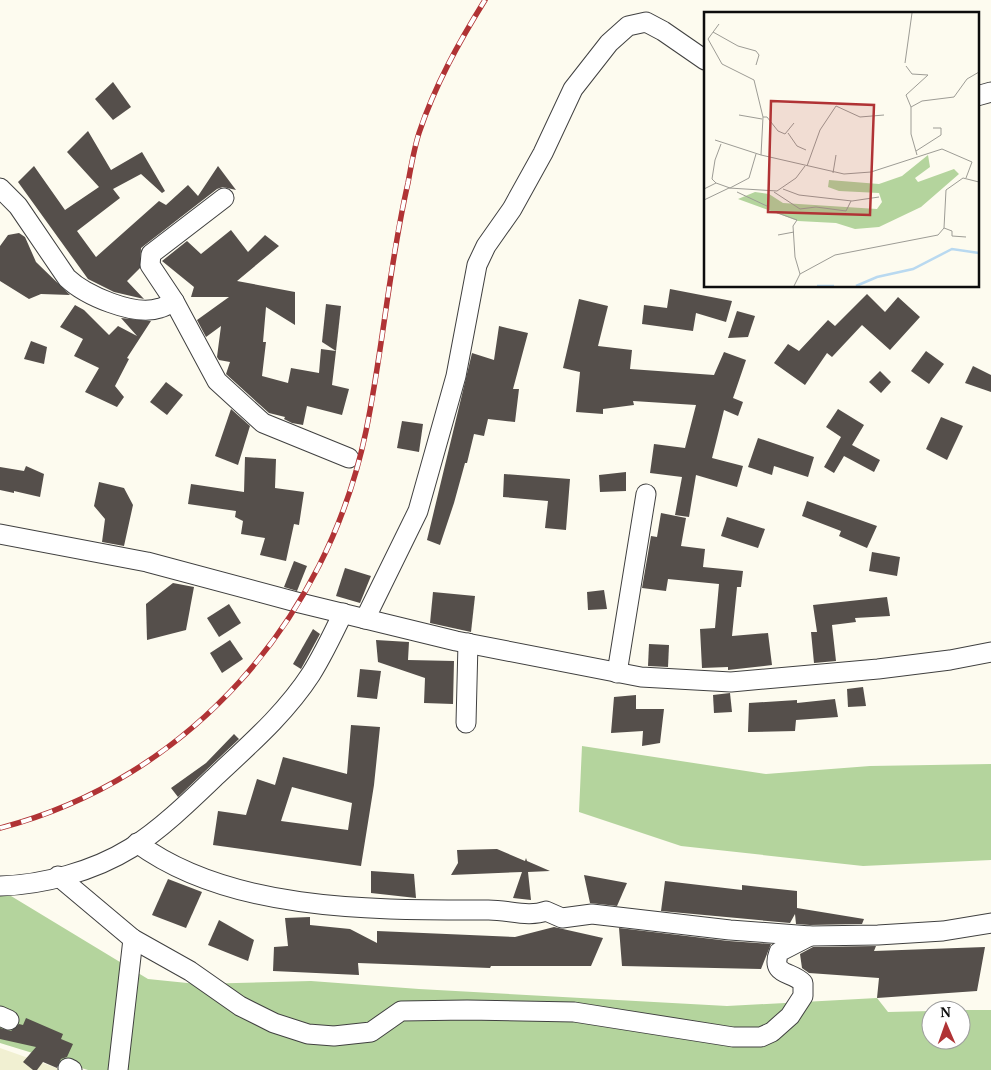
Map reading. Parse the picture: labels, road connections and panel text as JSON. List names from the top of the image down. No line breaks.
{"north":"top"}
